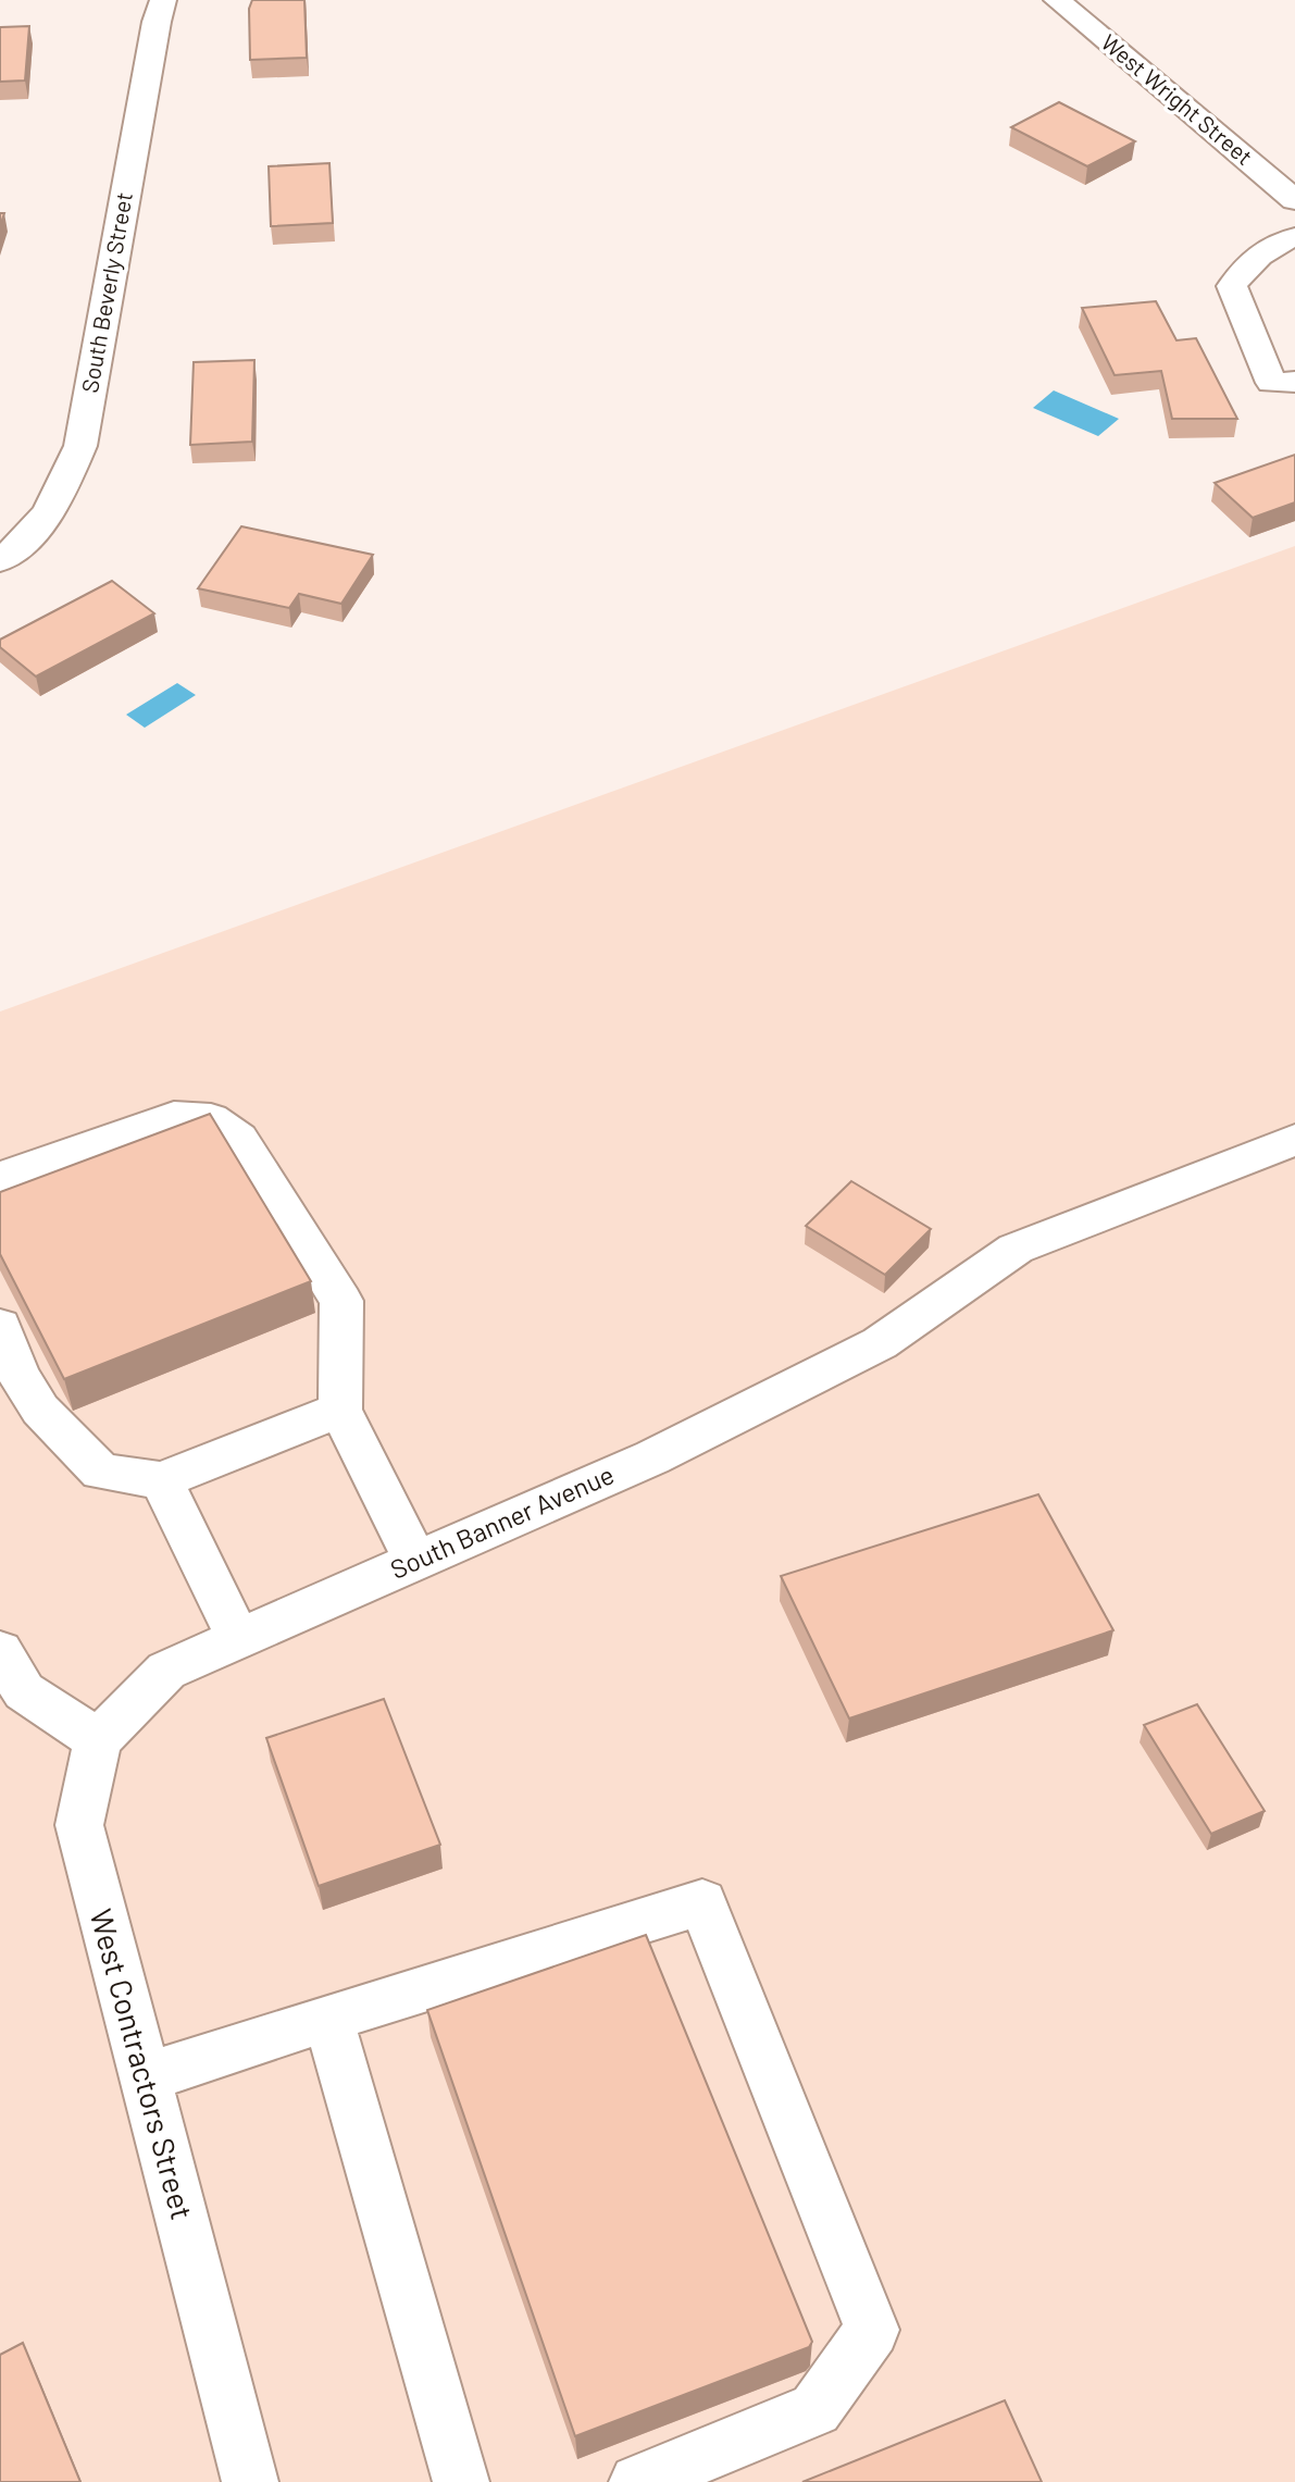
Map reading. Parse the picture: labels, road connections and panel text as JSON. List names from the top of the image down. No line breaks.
{"streets":{"street":["West Wright Street","South Beverly Street","South Banner Avenue","West Contractors Street"]},"crossings":[["South Banner Avenue","West Contractors Street"]]}
